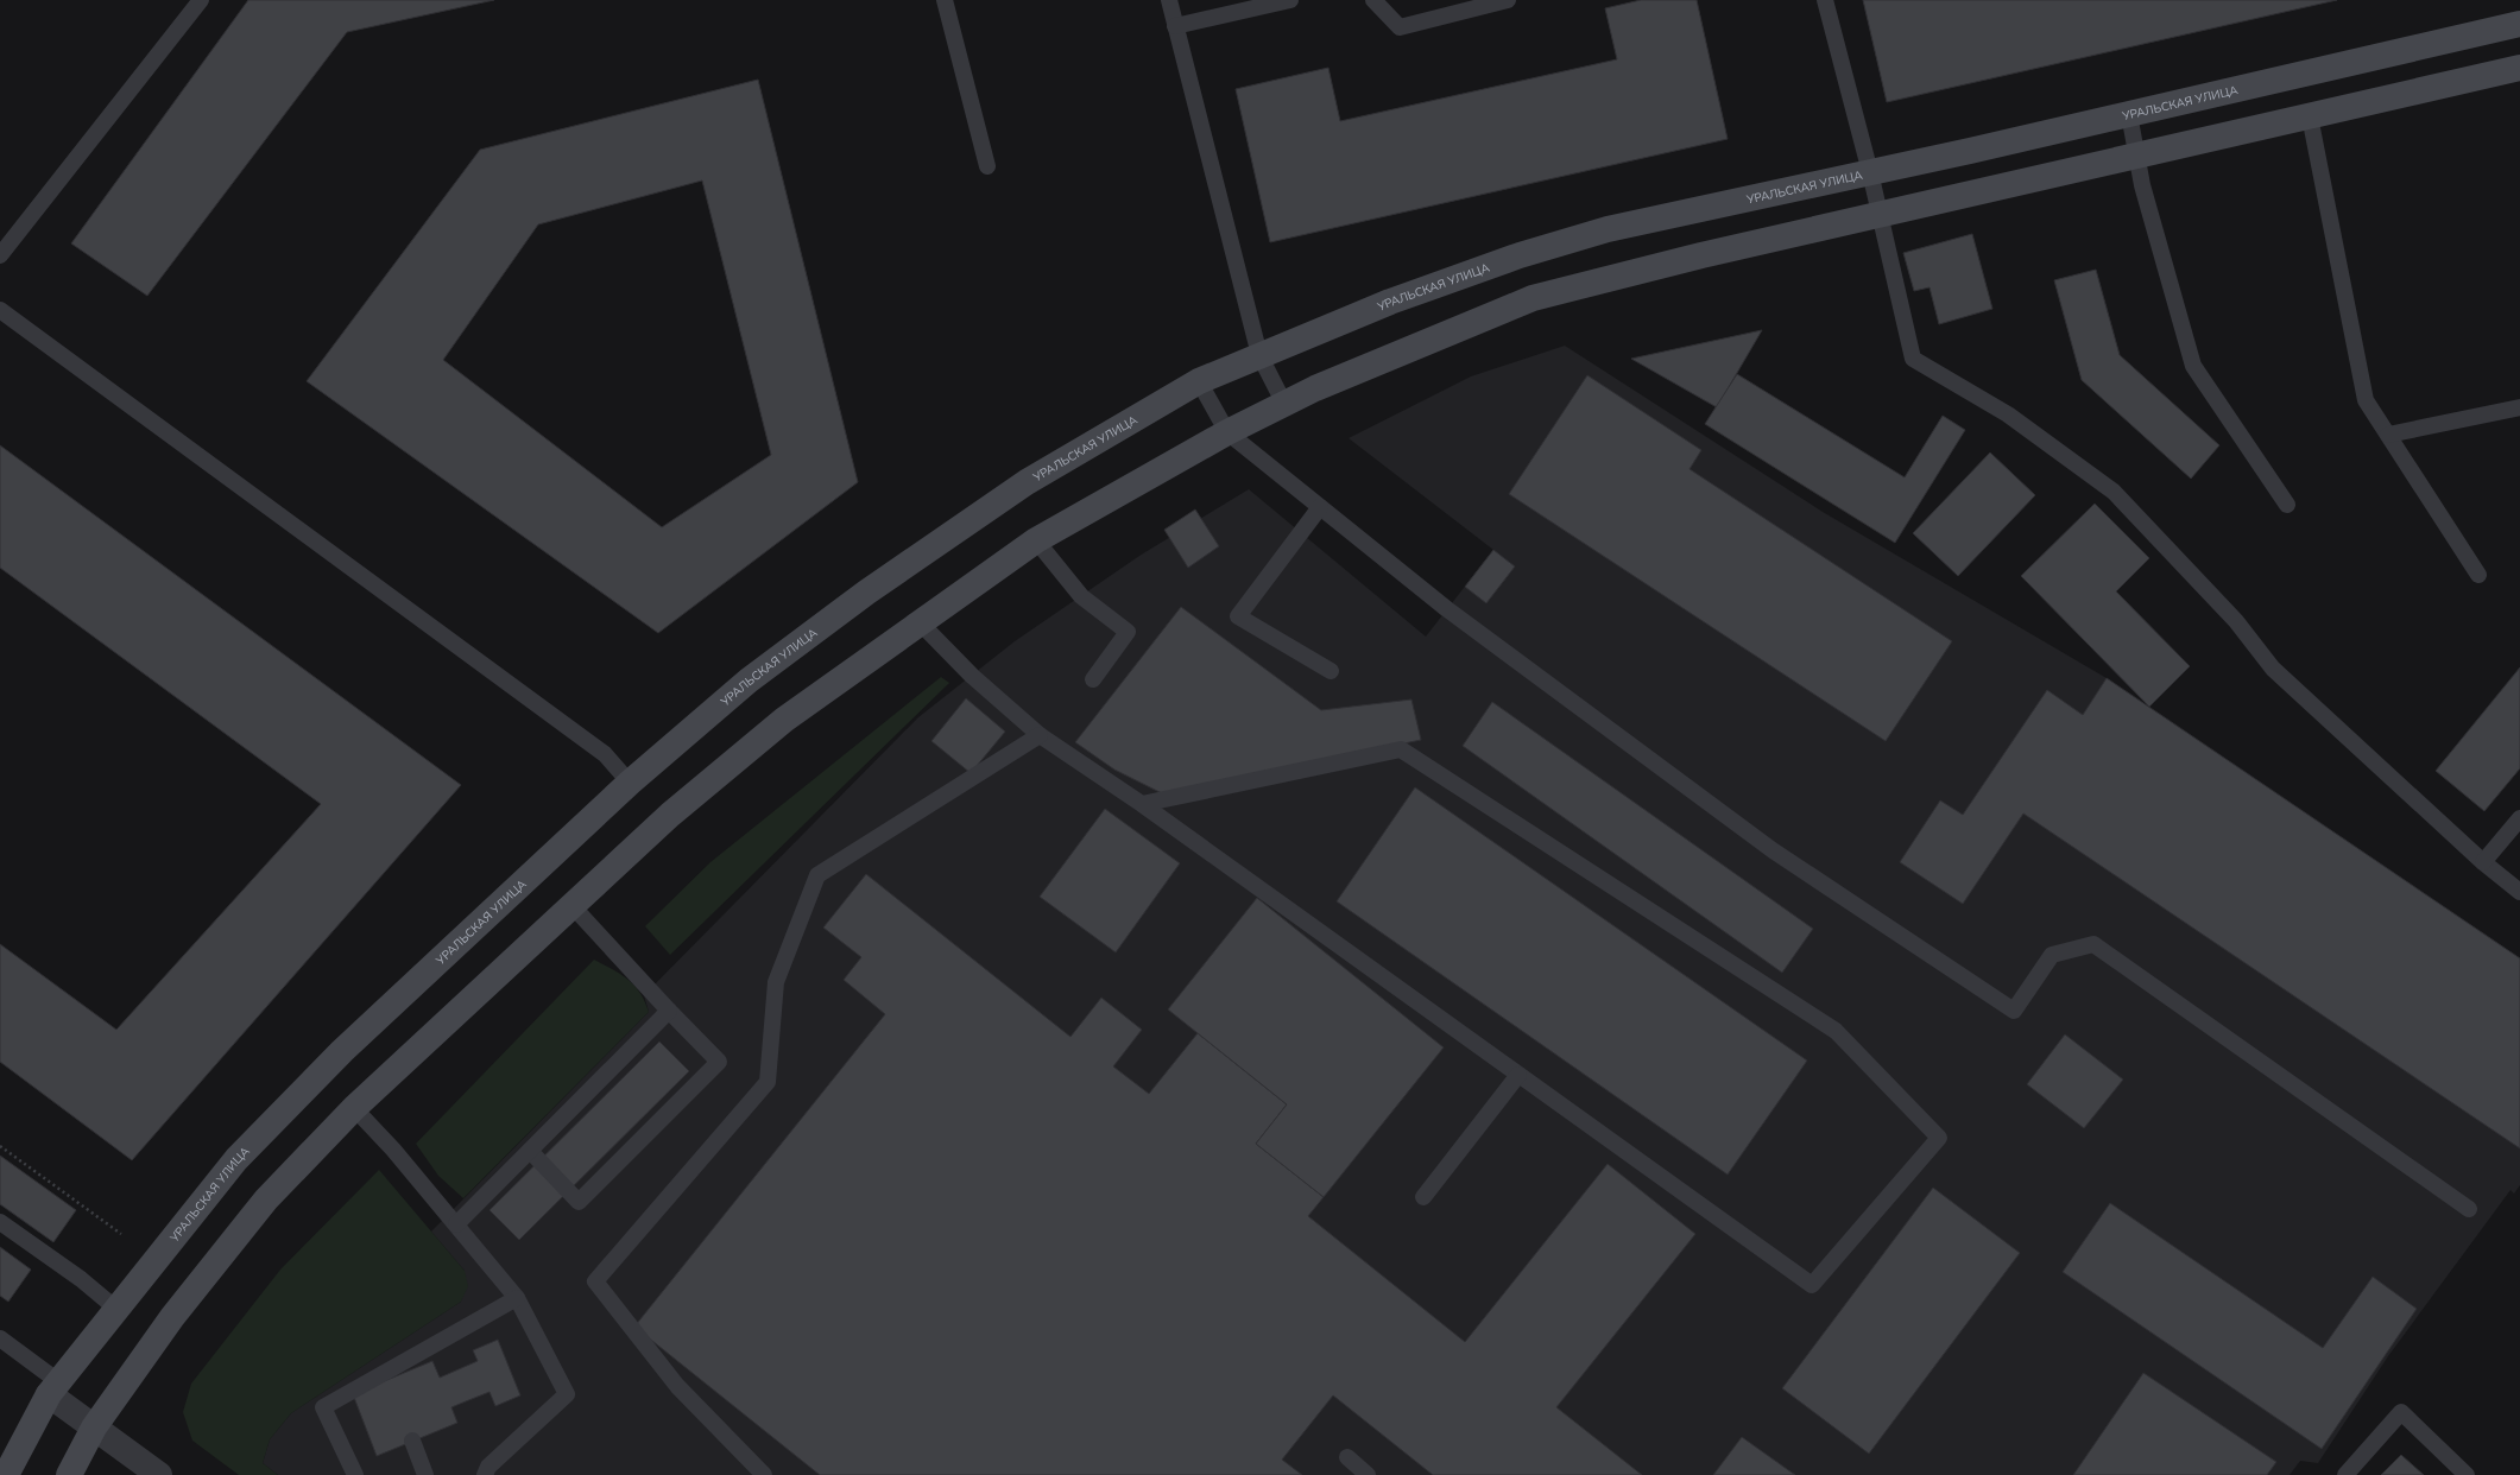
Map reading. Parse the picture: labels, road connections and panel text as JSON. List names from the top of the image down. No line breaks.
{"streets":{"main road":["УРАЛЬСКАЯ УЛИЦА"]}}
